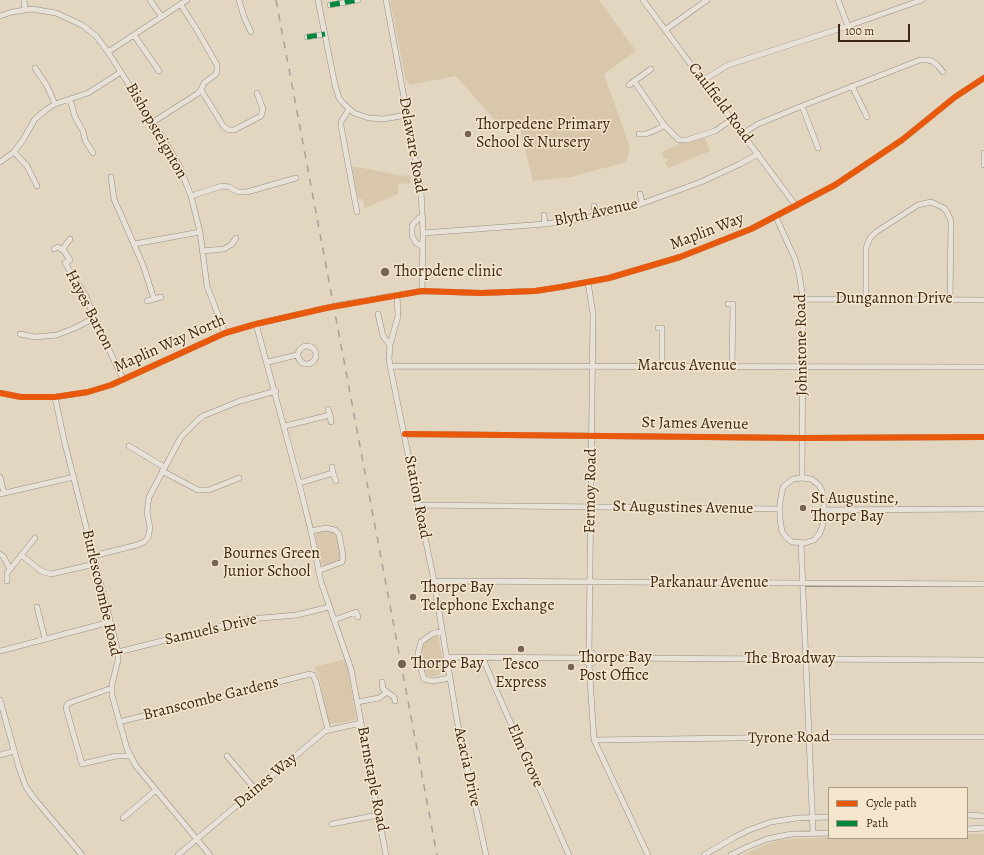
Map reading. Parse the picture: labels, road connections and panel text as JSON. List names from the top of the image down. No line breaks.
{"streets":{"street":["Caulfield Road","Bishopsteignton","Delaware Road","Blyth Avenue","Maplin Way","Dungannon Drive","Hayes Barton","Maplin Way North","Johnstone Road","Marcus Avenue","St James Avenue","Fermoy Road","Station Road","St Augustines Avenue","Parkanaur Avenue","Burlescoombe Road","Samuels Drive","The Broadway","Branscombe Gardens","Tyrone Road","Elm Grove","Acacia Drive","Barnstaple Road","Daines Way"]},"crossings":[["Caulfield Road","Blyth Avenue"],["Caulfield Road","Maplin Way"],["Bishopsteignton","Maplin Way North"],["Delaware Road","Blyth Avenue"],["Delaware Road","Maplin Way"],["Maplin Way","Maplin Way North"],["Maplin Way","Johnstone Road"],["Maplin Way","Fermoy Road"],["Maplin Way","Station Road"],["Dungannon Drive","Johnstone Road"],["Hayes Barton","Maplin Way North"],["Maplin Way North","Station Road"],["Maplin Way North","Burlescoombe Road"],["Maplin Way North","Barnstaple Road"],["Johnstone Road","Marcus Avenue"],["Johnstone Road","St James Avenue"],["Johnstone Road","St Augustines Avenue"],["Marcus Avenue","Fermoy Road"],["Marcus Avenue","Station Road"],["St James Avenue","Fermoy Road"],["St James Avenue","Station Road"],["Fermoy Road","St Augustines Avenue"],["Fermoy Road","Parkanaur Avenue"],["Fermoy Road","The Broadway"],["Station Road","St Augustines Avenue"],["Station Road","Acacia Drive"],["Parkanaur Avenue","Acacia Drive"],["Burlescoombe Road","Samuels Drive"],["Burlescoombe Road","Branscombe Gardens"],["Burlescoombe Road","Daines Way"],["Samuels Drive","Barnstaple Road"],["Branscombe Gardens","Daines Way"],["Barnstaple Road","Daines Way"]],"places":["Thorpedene Primary School & Nursery","Thorpdene clinic","St Augustine, Thorpe Bay","Bournes Green Junior School","Thorpe Bay Telephone Exchange","Tesco Express","Thorpe Bay","Thorpe Bay Post Office"],"legend":["Cycle path","Path"],"scale_bar":"100 m"}
